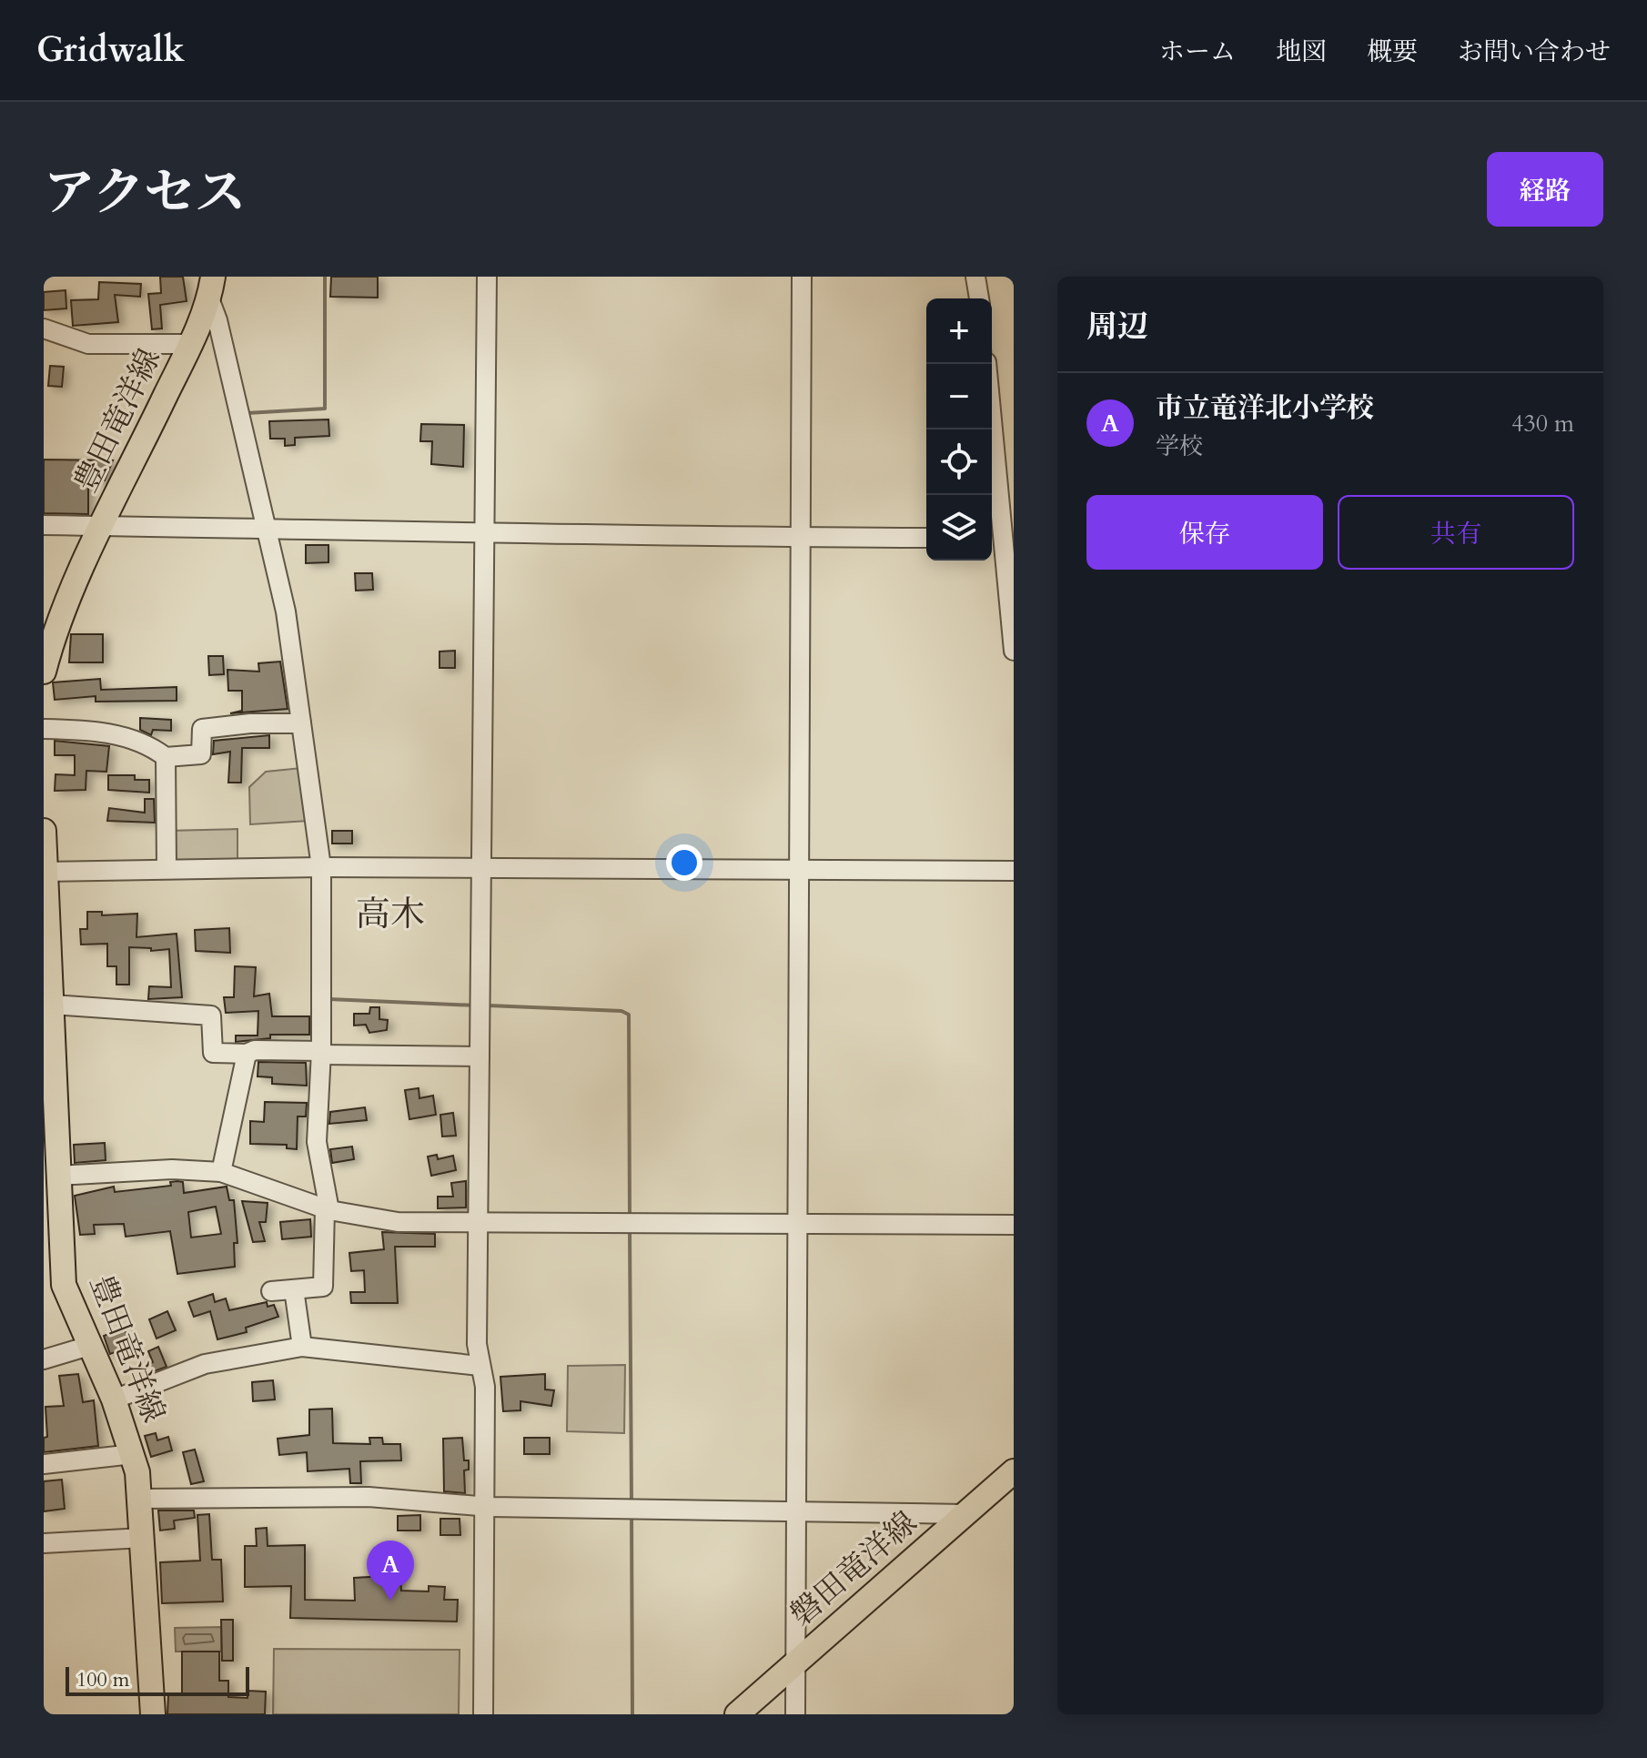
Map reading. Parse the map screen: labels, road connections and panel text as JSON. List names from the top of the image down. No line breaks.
{"streets":{"main road":["豊田竜洋線","磐田竜洋線"]},"districts":["高木"],"scale_bar":"100 m","page":{"header":"Gridwalk","nav":["ホーム","地図","概要","お問い合わせ"],"title":"アクセス","buttons":["経路",["保存","共有"]],"heading":"周辺","map_buttons":["+","−"],"list":[{"mark":"A","name":"市立竜洋北小学校","note":"学校","value":"430 m"}],"pins":"A","scale":"100 m"}}
